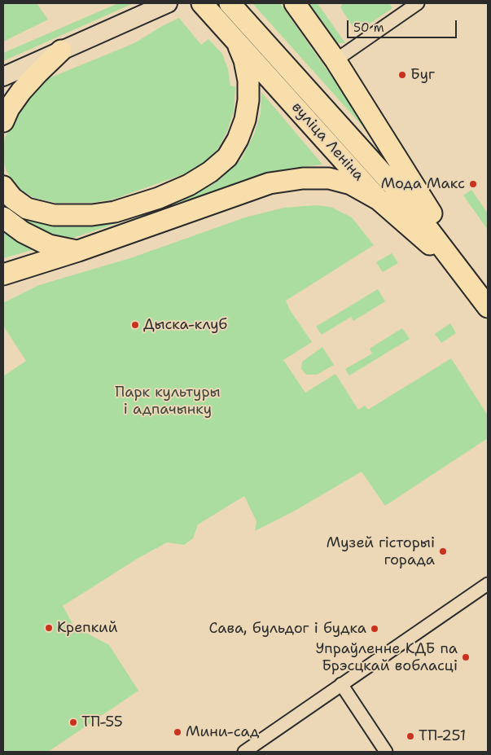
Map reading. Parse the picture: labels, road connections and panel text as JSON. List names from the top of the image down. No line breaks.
{"streets":{"main road":["вуліца Леніна"]},"parks":["Парк культуры і адпачынку"],"places":["Буг","Мода Макс","Дыска-клуб","Музей гісторыі горада","Крепкий","Сава, бульдог і будка","Упраўленне КДБ па Брэсцкай вобласці","ТП-55","Мини-сад","ТП-251"],"scale_bar":"50 m"}
